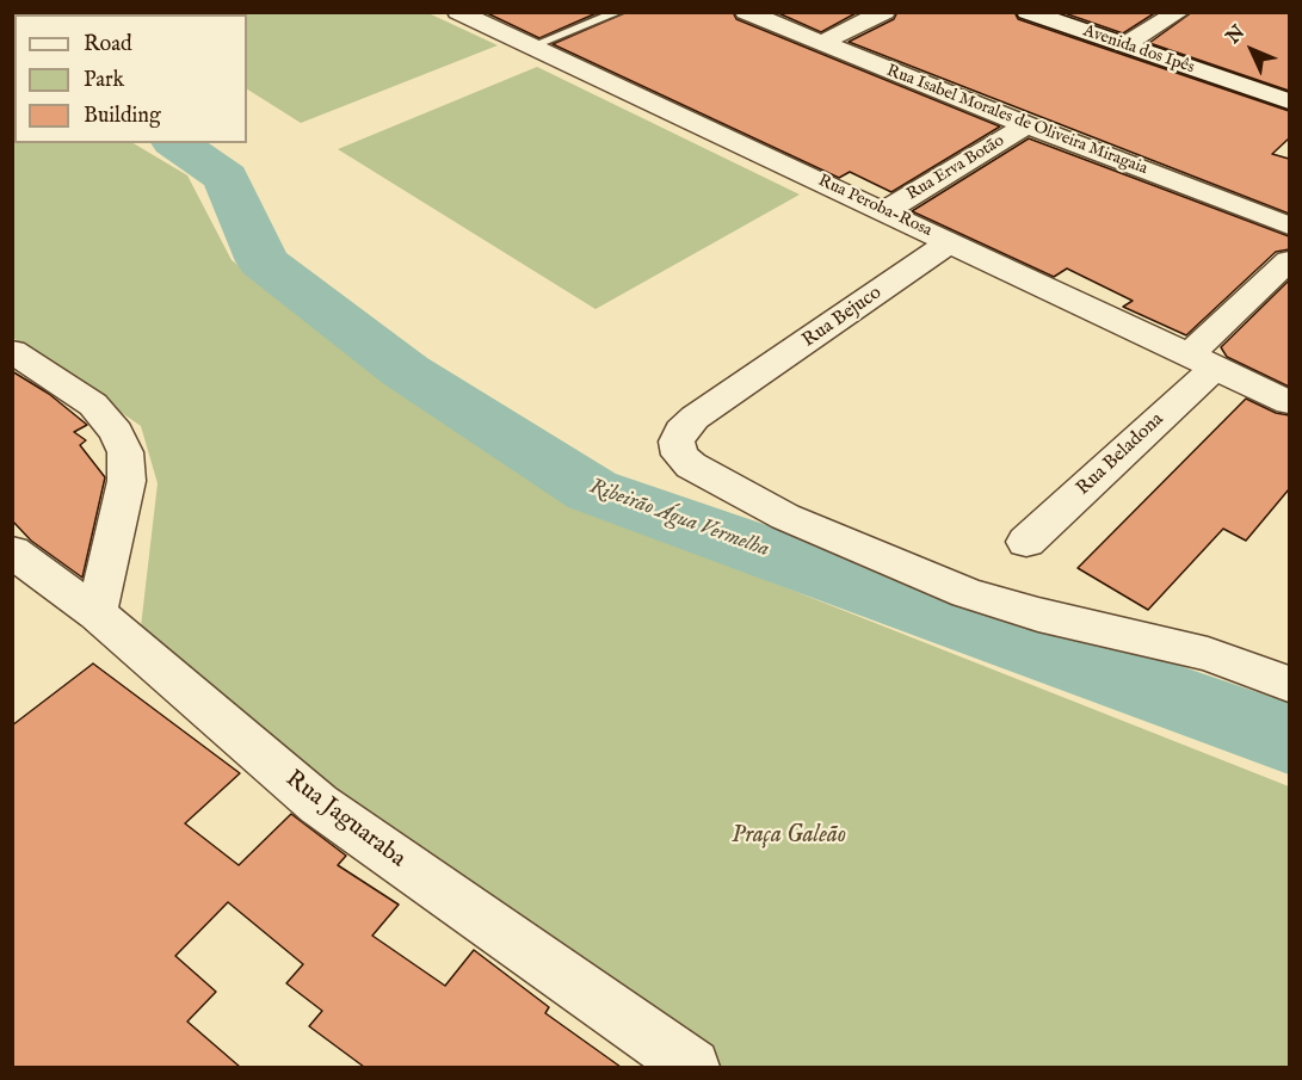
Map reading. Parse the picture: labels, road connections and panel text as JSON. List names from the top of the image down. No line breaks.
{"streets":{"street":["Avenida dos Ipês","Rua Isabel Morales de Oliveira Miragaia","Rua Erva Botão","Rua Peroba-Rosa","Rua Bejuco","Rua Beladona","Rua Jaguaraba"]},"crossings":[["Rua Isabel Morales de Oliveira Miragaia","Rua Erva Botão"],["Rua Erva Botão","Rua Peroba-Rosa"],["Rua Peroba-Rosa","Rua Bejuco"],["Rua Peroba-Rosa","Rua Beladona"]],"water":["Ribeirão Água Vermelha"],"parks":["Praça Galeão"],"legend":["Road","Park","Building"],"north":"top left"}
